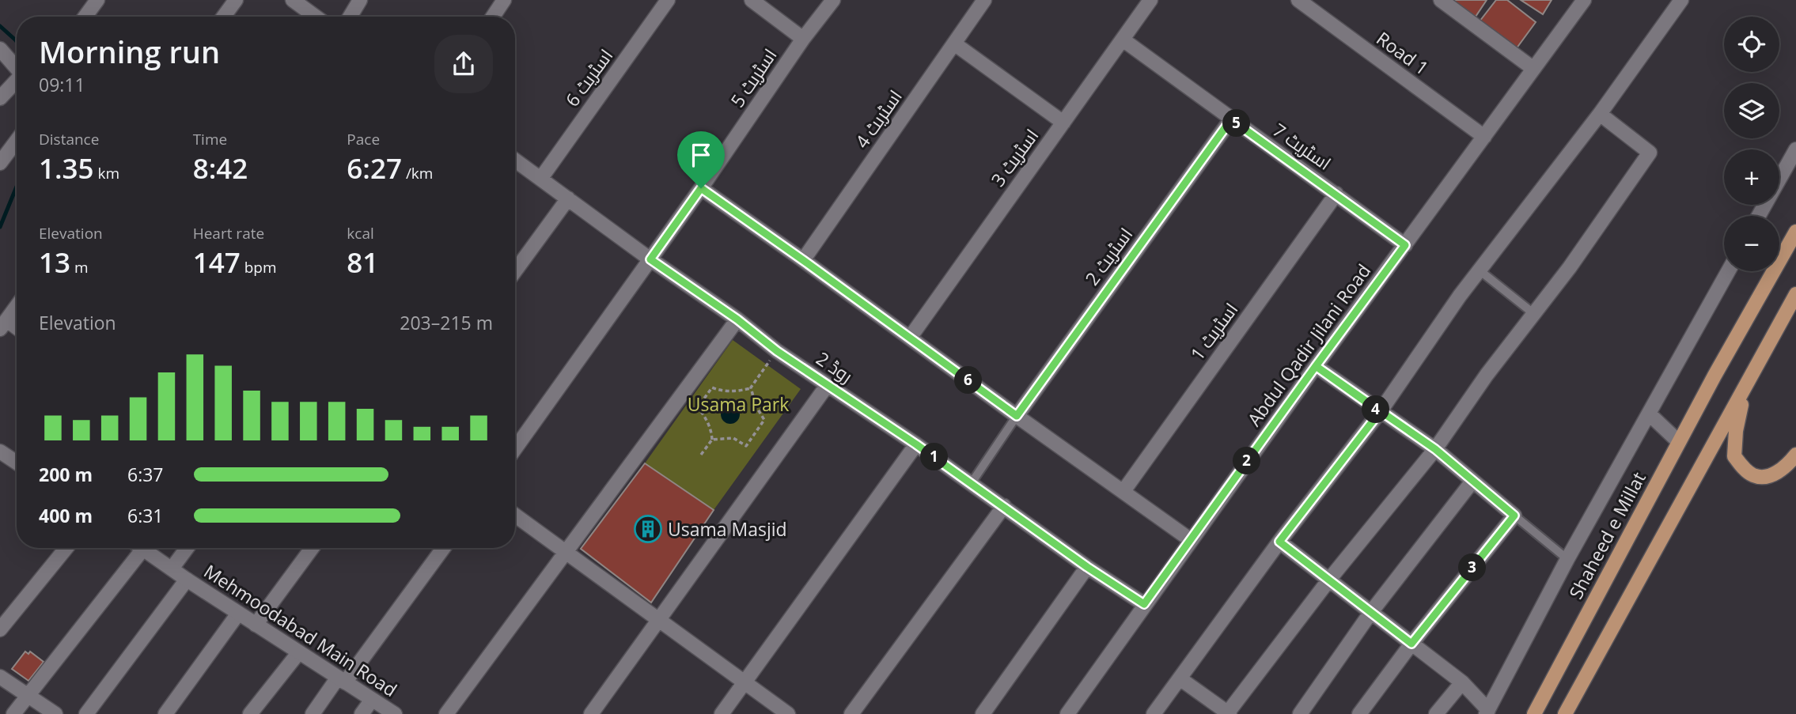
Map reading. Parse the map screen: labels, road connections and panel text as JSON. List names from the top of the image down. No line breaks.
{"streets":{"main road":["Shaheed e Millat"],"street":["Road 1","اسٹریٹ 6","اسٹریٹ 5","اسٹریٹ 4","اسٹریٹ 7","اسٹریٹ 3","اسٹریٹ 2","اسٹریٹ 1","Abdul Qadir Jilani Road","روڈ 2","Mehmoodabad Main Road"]},"crossings":[["Road 1","Abdul Qadir Jilani Road"],["اسٹریٹ 6","روڈ 2"],["اسٹریٹ 5","روڈ 2"],["اسٹریٹ 7","اسٹریٹ 3"],["اسٹریٹ 7","اسٹریٹ 2"],["اسٹریٹ 7","اسٹریٹ 1"],["اسٹریٹ 7","Abdul Qadir Jilani Road"],["Abdul Qadir Jilani Road","روڈ 2"]],"parks":["Usama Park"],"places":{"building":["Usama Masjid"]},"page":{"map_buttons":["+","−"],"heading":["Morning run","09:11"],"pins":["5","6","4","1","2","3"],"stats":[["Distance","1.35 km"],["Time","8:42"],["Pace","6:27 /km"],["Elevation","13 m"],["Heart rate","147 bpm"],["kcal","81"]],"chart":["Elevation","203–215 m"],"list":[{"name":"200 m","note":"6:37"},{"name":"400 m","note":"6:31"}]}}
